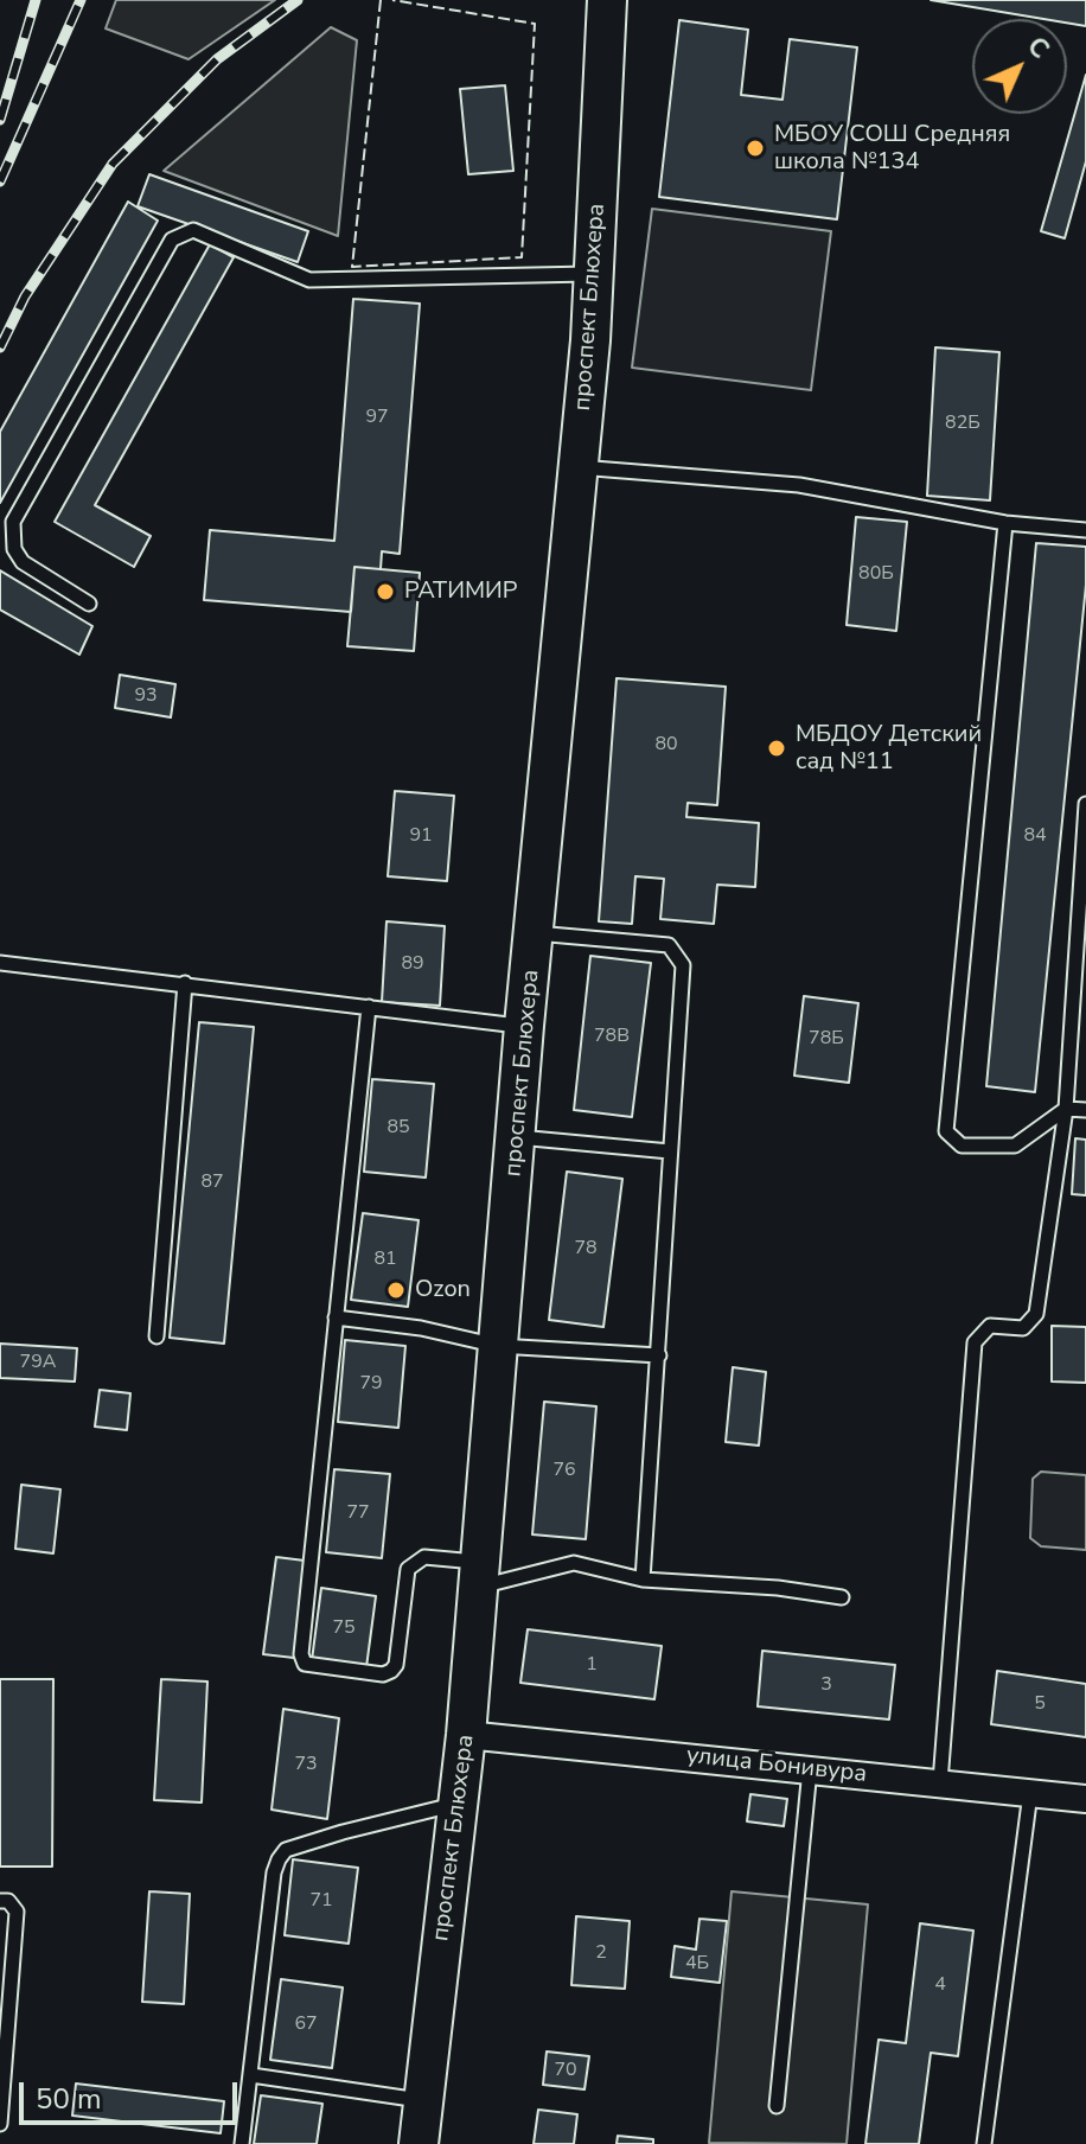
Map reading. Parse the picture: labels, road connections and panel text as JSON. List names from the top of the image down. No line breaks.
{"streets":{"street":["проспект Блюхера","улица Бонивура"]},"crossings":[["проспект Блюхера","улица Бонивура"]],"places":["МБОУ СОШ Средняя школа №134","РАТИМИР","МБДОУ Детский сад №11","Ozon"],"house_numbers":["97","82Б","80Б","93","80","91","84","89","78В","78Б","85","87","78","81","79А","79","76","77","75","1","3","5","73","71","2","4Б","4","67","70"],"scale_bar":"50 m","north":"top right"}
